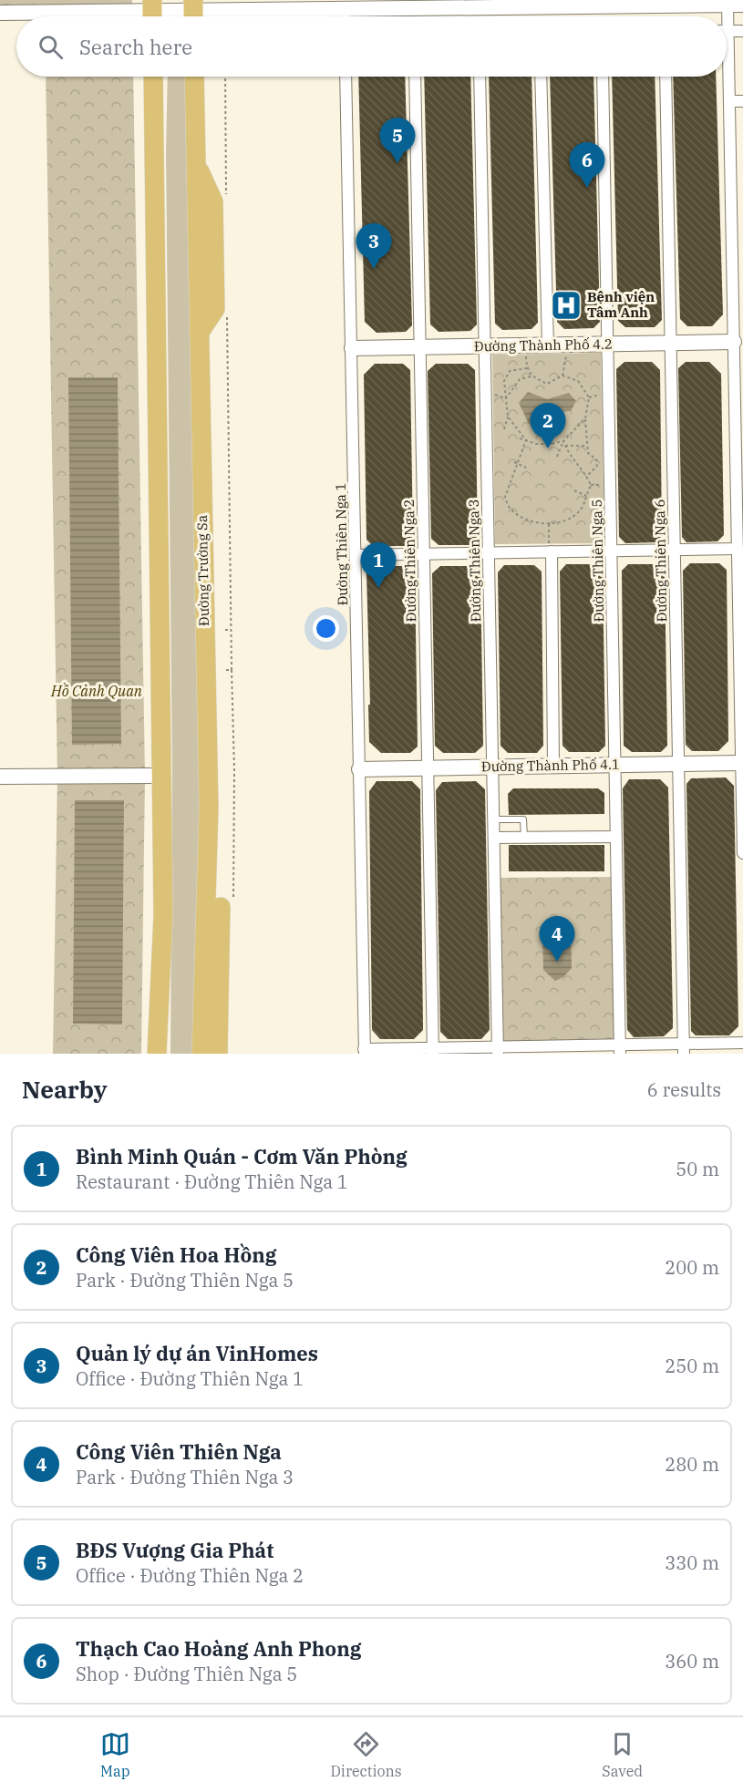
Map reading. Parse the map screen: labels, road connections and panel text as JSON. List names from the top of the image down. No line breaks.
{"streets":{"highway":["Đường Trường Sa"],"street":["Đường Thành Phố 4.2","Đường Thiên Nga 1","Đường Thiên Nga 2","Đường Thiên Nga 3","Đường Thiên Nga 5","Đường Thiên Nga 6","Đường Thành Phố 4.1"]},"crossings":[["Đường Thành Phố 4.2","Đường Thiên Nga 1"],["Đường Thành Phố 4.2","Đường Thiên Nga 2"],["Đường Thành Phố 4.2","Đường Thiên Nga 3"],["Đường Thành Phố 4.2","Đường Thiên Nga 5"],["Đường Thành Phố 4.2","Đường Thiên Nga 6"],["Đường Thiên Nga 1","Đường Thành Phố 4.1"],["Đường Thiên Nga 2","Đường Thành Phố 4.1"],["Đường Thiên Nga 3","Đường Thành Phố 4.1"],["Đường Thiên Nga 5","Đường Thành Phố 4.1"],["Đường Thiên Nga 6","Đường Thành Phố 4.1"]],"water":["Hồ Cảnh Quan"],"places":{"hospital":["Bệnh viện Tâm Anh"]},"page":{"search":"Search here","pins":["5","6","3","2","1","4"],"heading":["Nearby","6 results"],"list":[{"mark":"1","name":"Bình Minh Quán - Cơm Văn Phòng","note":"Restaurant · Đường Thiên Nga 1","value":"50 m"},{"mark":"2","name":"Công Viên Hoa Hồng","note":"Park · Đường Thiên Nga 5","value":"200 m"},{"mark":"3","name":"Quản lý dự án VinHomes","note":"Office · Đường Thiên Nga 1","value":"250 m"},{"mark":"4","name":"Công Viên Thiên Nga","note":"Park · Đường Thiên Nga 3","value":"280 m"},{"mark":"5","name":"BĐS Vượng Gia Phát","note":"Office · Đường Thiên Nga 2","value":"330 m"},{"mark":"6","name":"Thạch Cao Hoàng Anh Phong","note":"Shop · Đường Thiên Nga 5","value":"360 m"}],"nav":["Map","Directions","Saved"]}}
